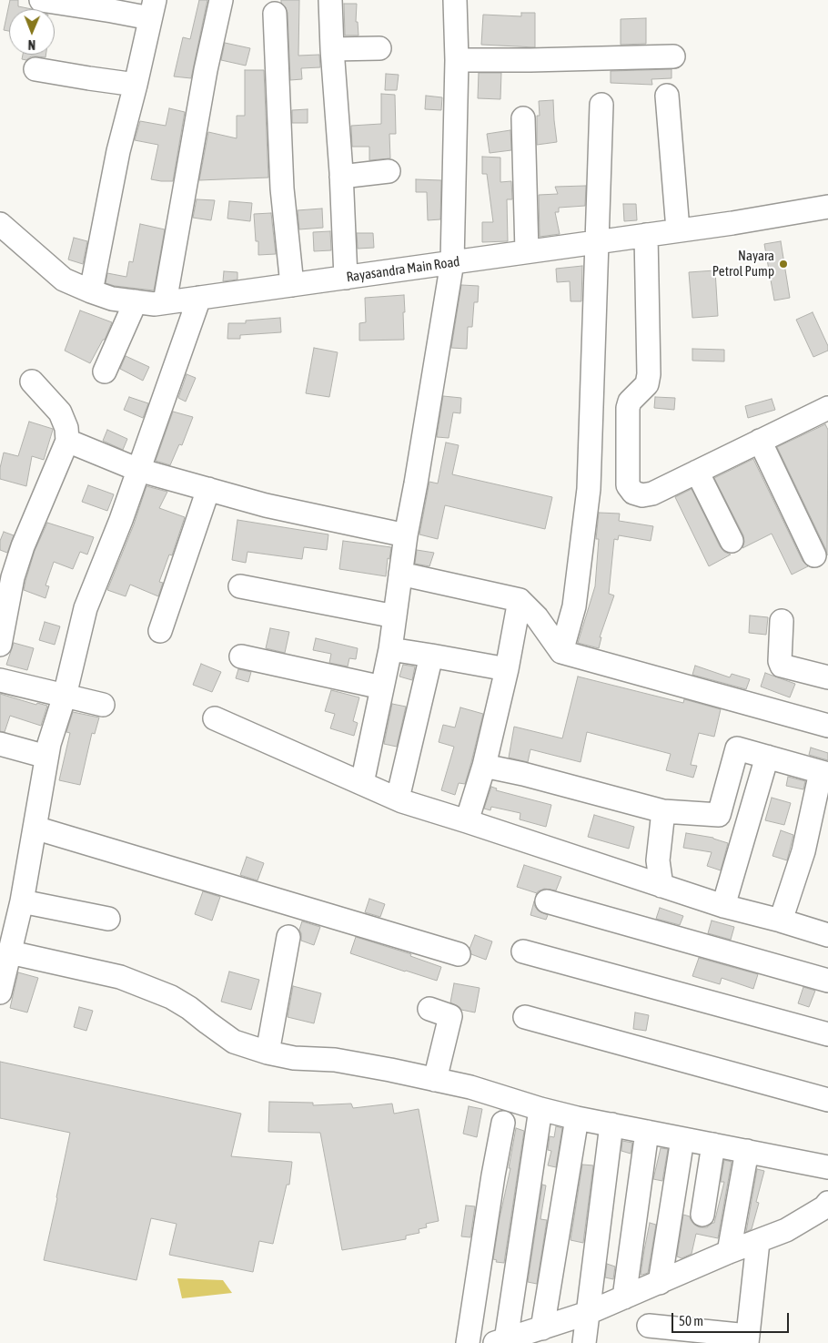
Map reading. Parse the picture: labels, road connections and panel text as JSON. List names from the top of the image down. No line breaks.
{"streets":{"street":["Rayasandra Main Road"]},"places":["Nayara Petrol Pump"],"scale_bar":"50 m","north":"bottom"}
